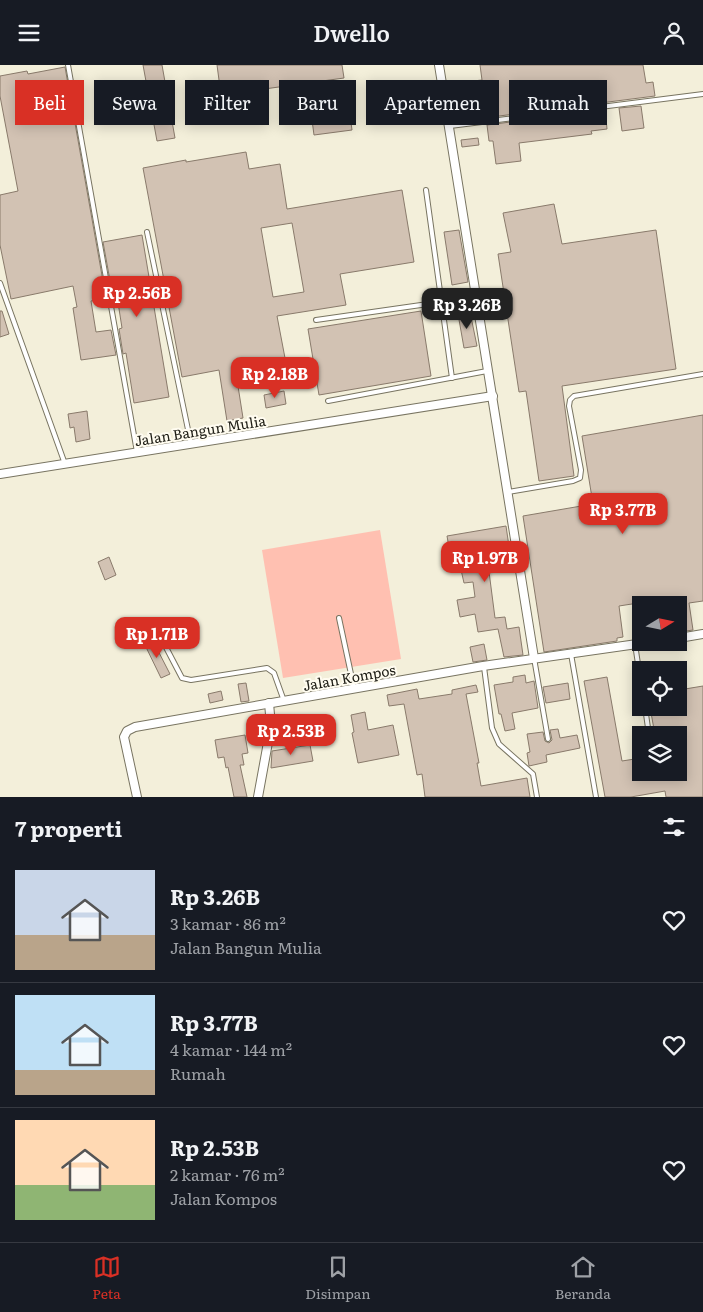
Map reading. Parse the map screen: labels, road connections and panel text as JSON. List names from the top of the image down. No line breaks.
{"streets":{"street":["Jalan Bangun Mulia","Jalan Kompos"]},"north":"right","page":{"header":"Dwello","chip":["Beli","Sewa","Filter","Baru","Apartemen","Rumah"],"price":["Rp 2.56B","Rp 3.26B","Rp 2.18B","Rp 3.77B","Rp 1.97B","Rp 1.71B","Rp 2.53B"],"heading":"7 properti","list":[{"name":"Rp 3.26B","note":"3 kamar · 86 m² · Jalan Bangun Mulia"},{"name":"Rp 3.77B","note":"4 kamar · 144 m² · Rumah"},{"name":"Rp 2.53B","note":"2 kamar · 76 m² · Jalan Kompos"}],"tabs":["Peta","Disimpan","Beranda"]}}
